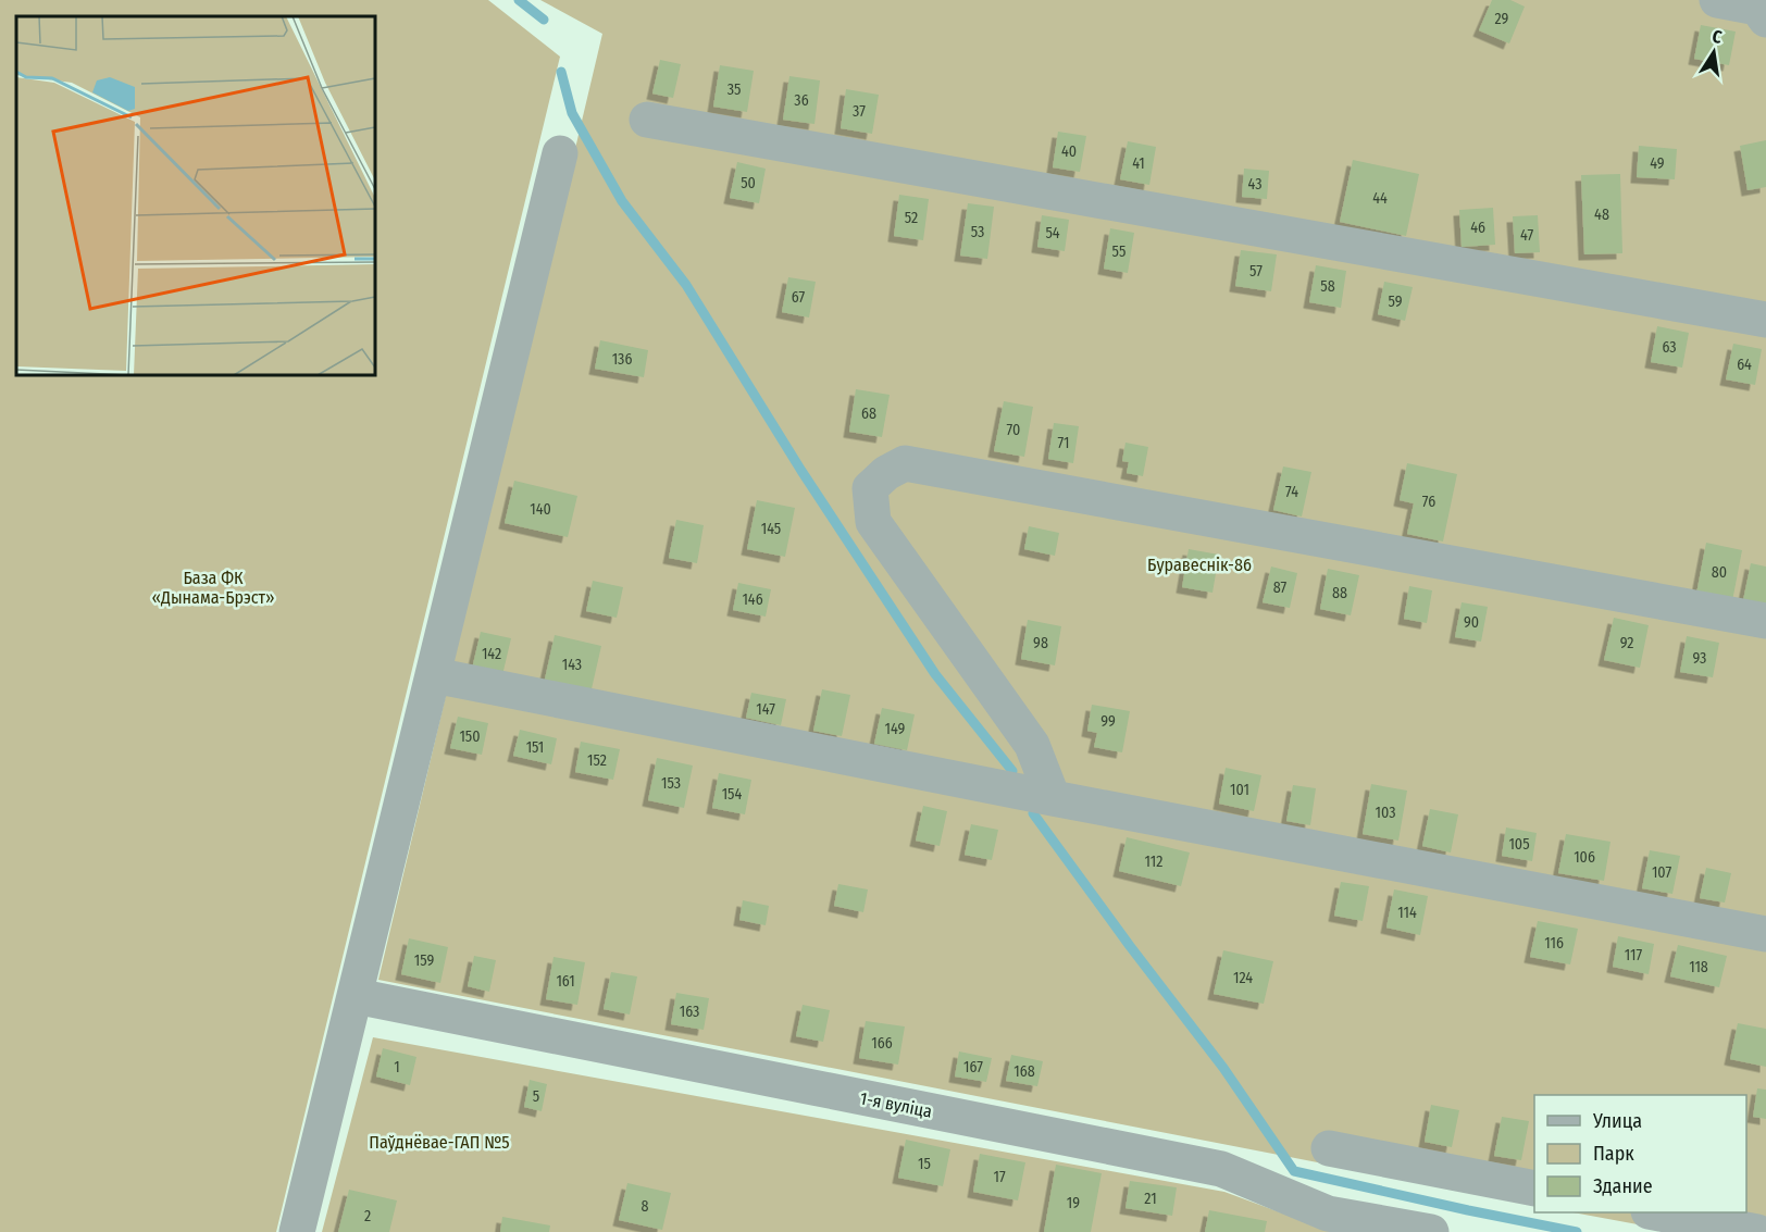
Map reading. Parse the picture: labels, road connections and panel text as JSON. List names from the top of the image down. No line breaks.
{"streets":{"lane":["1-я вуліца"]},"parks":["Буравеснік-86","База ФК «Дынама-Брэст»","Паўднёвае-ГАП №5"],"house_numbers":["29","35","36","37","40","41","49","50","43","44","48","52","46","53","54","47","55","57","58","67","59","63","136","64","68","70","71","74","76","140","145","80","87","88","146","90","98","92","142","93","143","147","99","149","150","151","152","153","101","154","103","105","106","112","107","114","116","117","159","118","124","161","163","166","1","167","168","5","15","17","21","19","8","2"],"legend":["Улица","Парк","Здание"],"north":"top"}
